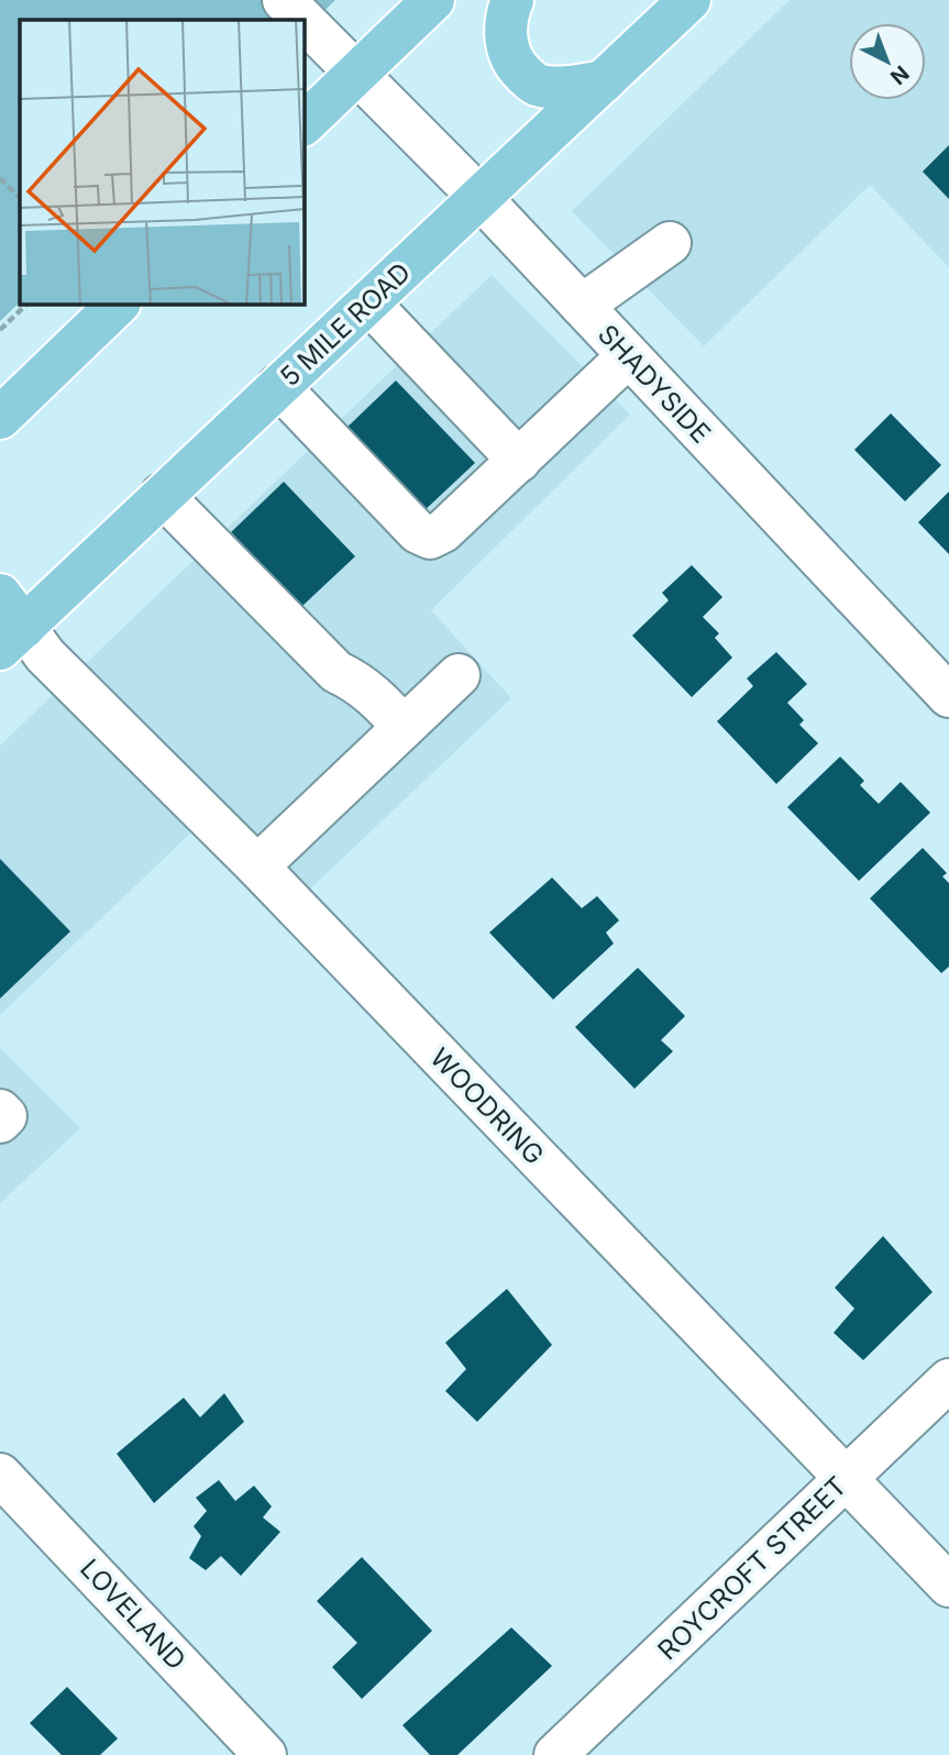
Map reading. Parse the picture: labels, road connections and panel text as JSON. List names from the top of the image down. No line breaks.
{"streets":{"main road":["5 MILE ROAD"],"street":["SHADYSIDE","WOODRING","ROYCROFT STREET","LOVELAND"]},"crossings":[["5 MILE ROAD","SHADYSIDE"],["5 MILE ROAD","WOODRING"],["WOODRING","ROYCROFT STREET"]],"north":"bottom right"}
